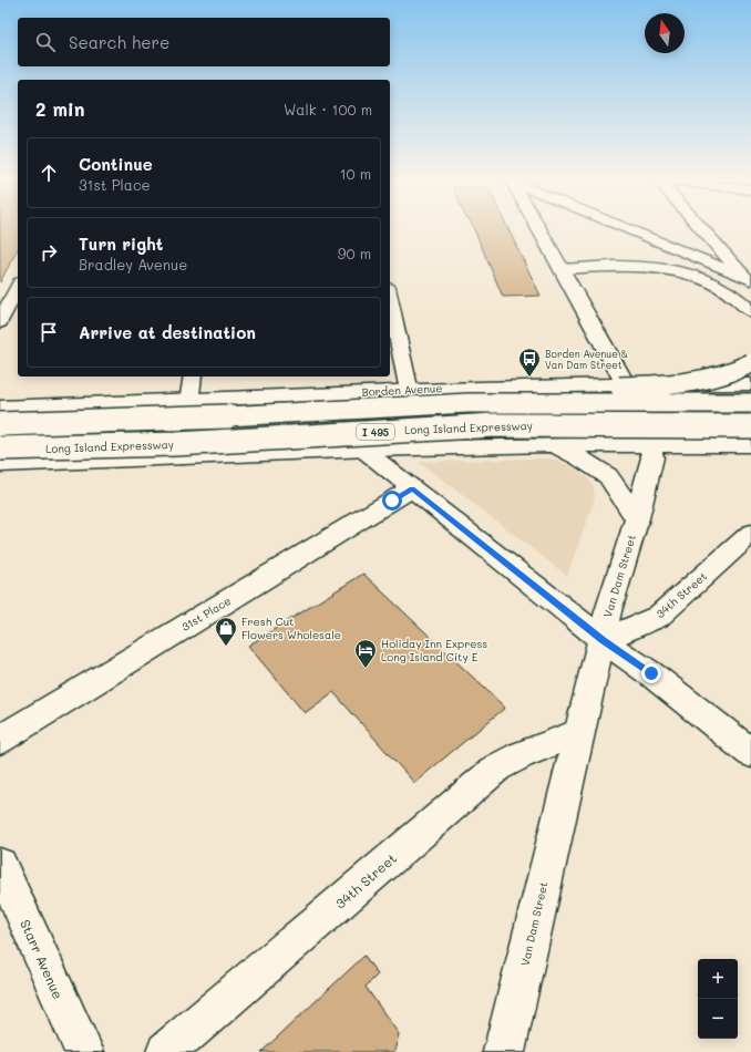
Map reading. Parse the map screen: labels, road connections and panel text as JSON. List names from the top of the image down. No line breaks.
{"streets":{"main road":["Borden Avenue","Long Island Expressway","I 495","Van Dam Street"],"street":["34th Street","31st Place","Starr Avenue"]},"crossings":[["Borden Avenue","Van Dam Street"],["Van Dam Street","34th Street"]],"places":{"bus stop":["Borden Avenue & Van Dam Street"],"shop":["Fresh Cut Flowers Wholesale"],"hotel":["Holiday Inn Express Long Island City E"]},"north":"top","page":{"search":"Search here","heading":["2 min","Walk · 100 m"],"list":[["Continue","31st Place","10 m"],["Turn right","Bradley Avenue","90 m"],"Arrive at destination"],"map_buttons":["+","−"]}}
